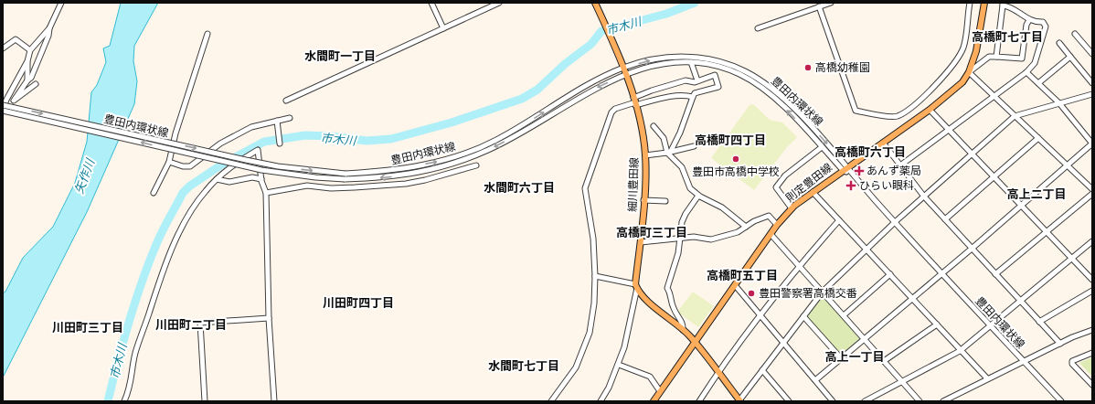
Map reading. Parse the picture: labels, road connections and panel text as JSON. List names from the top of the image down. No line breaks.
{"streets":{"main road":["則定豊田線","細川豊田線"],"street":["豊田内環状線"]},"crossings":[["豊田内環状線","則定豊田線"],["豊田内環状線","細川豊田線"]],"districts":["高橋町七丁目","水間町一丁目","高橋町四丁目","高橋町六丁目","水間町六丁目","高上二丁目","高橋町三丁目","高橋町五丁目","川田町四丁目","川田町二丁目","川田町三丁目","高上一丁目","水間町七丁目"],"water":["市木川","矢作川"],"places":{"other":["高橋幼稚園","豊田市高橋中学校","豊田警察署高橋交番"],"health":["あんず薬局","ひらい眼科"]}}
